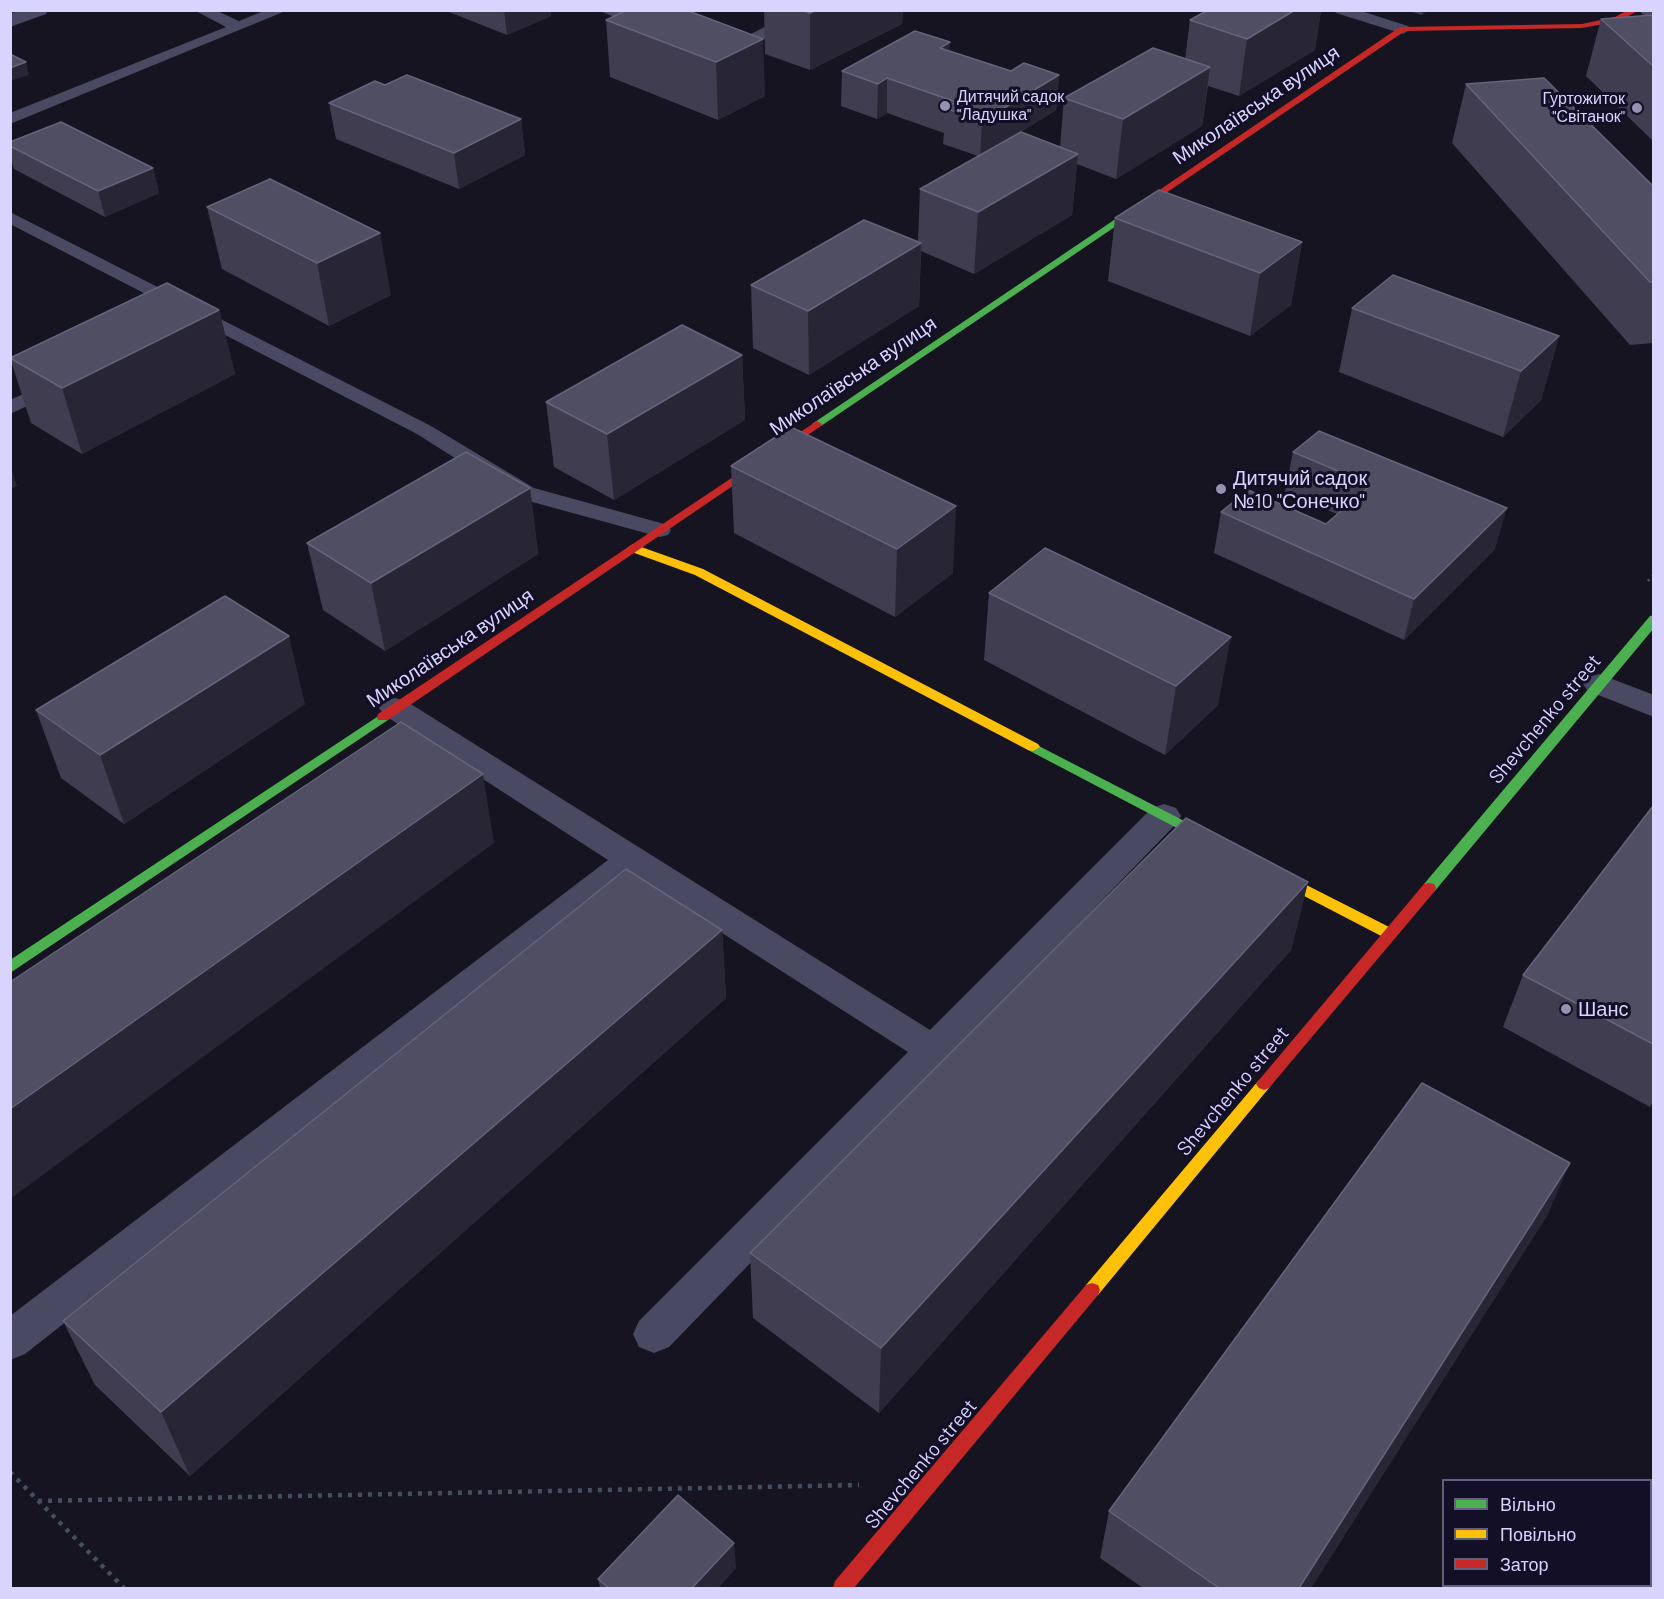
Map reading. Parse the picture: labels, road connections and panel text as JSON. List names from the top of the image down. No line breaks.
{"streets":{"street":["Миколаївська вулиця","Shevchenko street"]},"places":["Дитячий садок \"Ладушка\"","Гуртожиток \"Світанок\"","Дитячий садок №10 \"Сонечко\"","Шанс"],"legend":["Вільно","Повільно","Затор"]}
